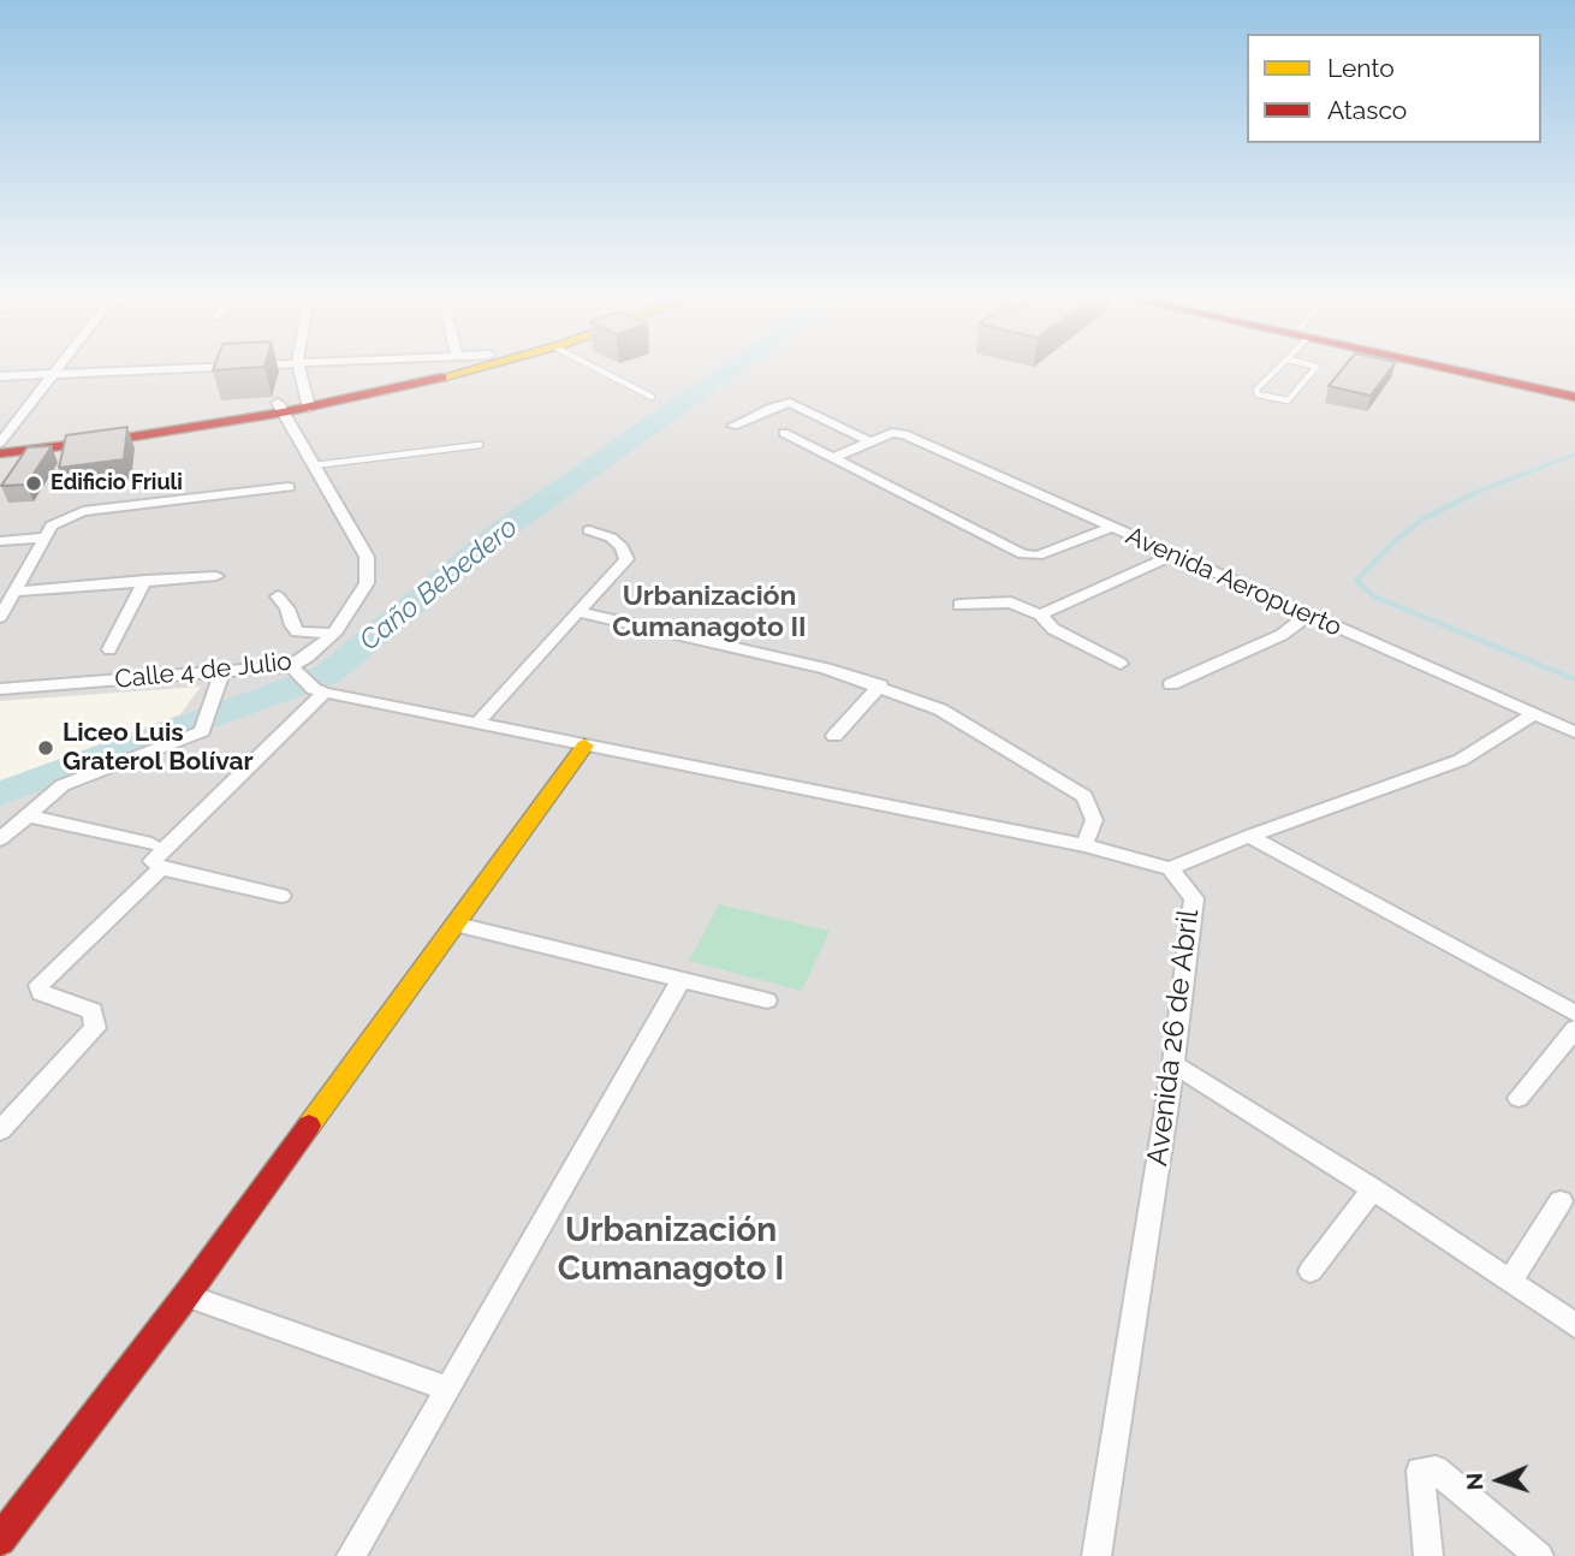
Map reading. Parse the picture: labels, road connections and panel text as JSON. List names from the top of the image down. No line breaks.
{"streets":{"street":["Avenida Aeropuerto","Calle 4 de Julio","Avenida 26 de Abril"]},"districts":["Urbanización Cumanagoto II","Urbanización Cumanagoto I"],"water":["Caño Bebedero"],"places":["Edificio Friuli","Liceo Luis Graterol Bolívar"],"legend":["Lento","Atasco"],"north":"left"}
